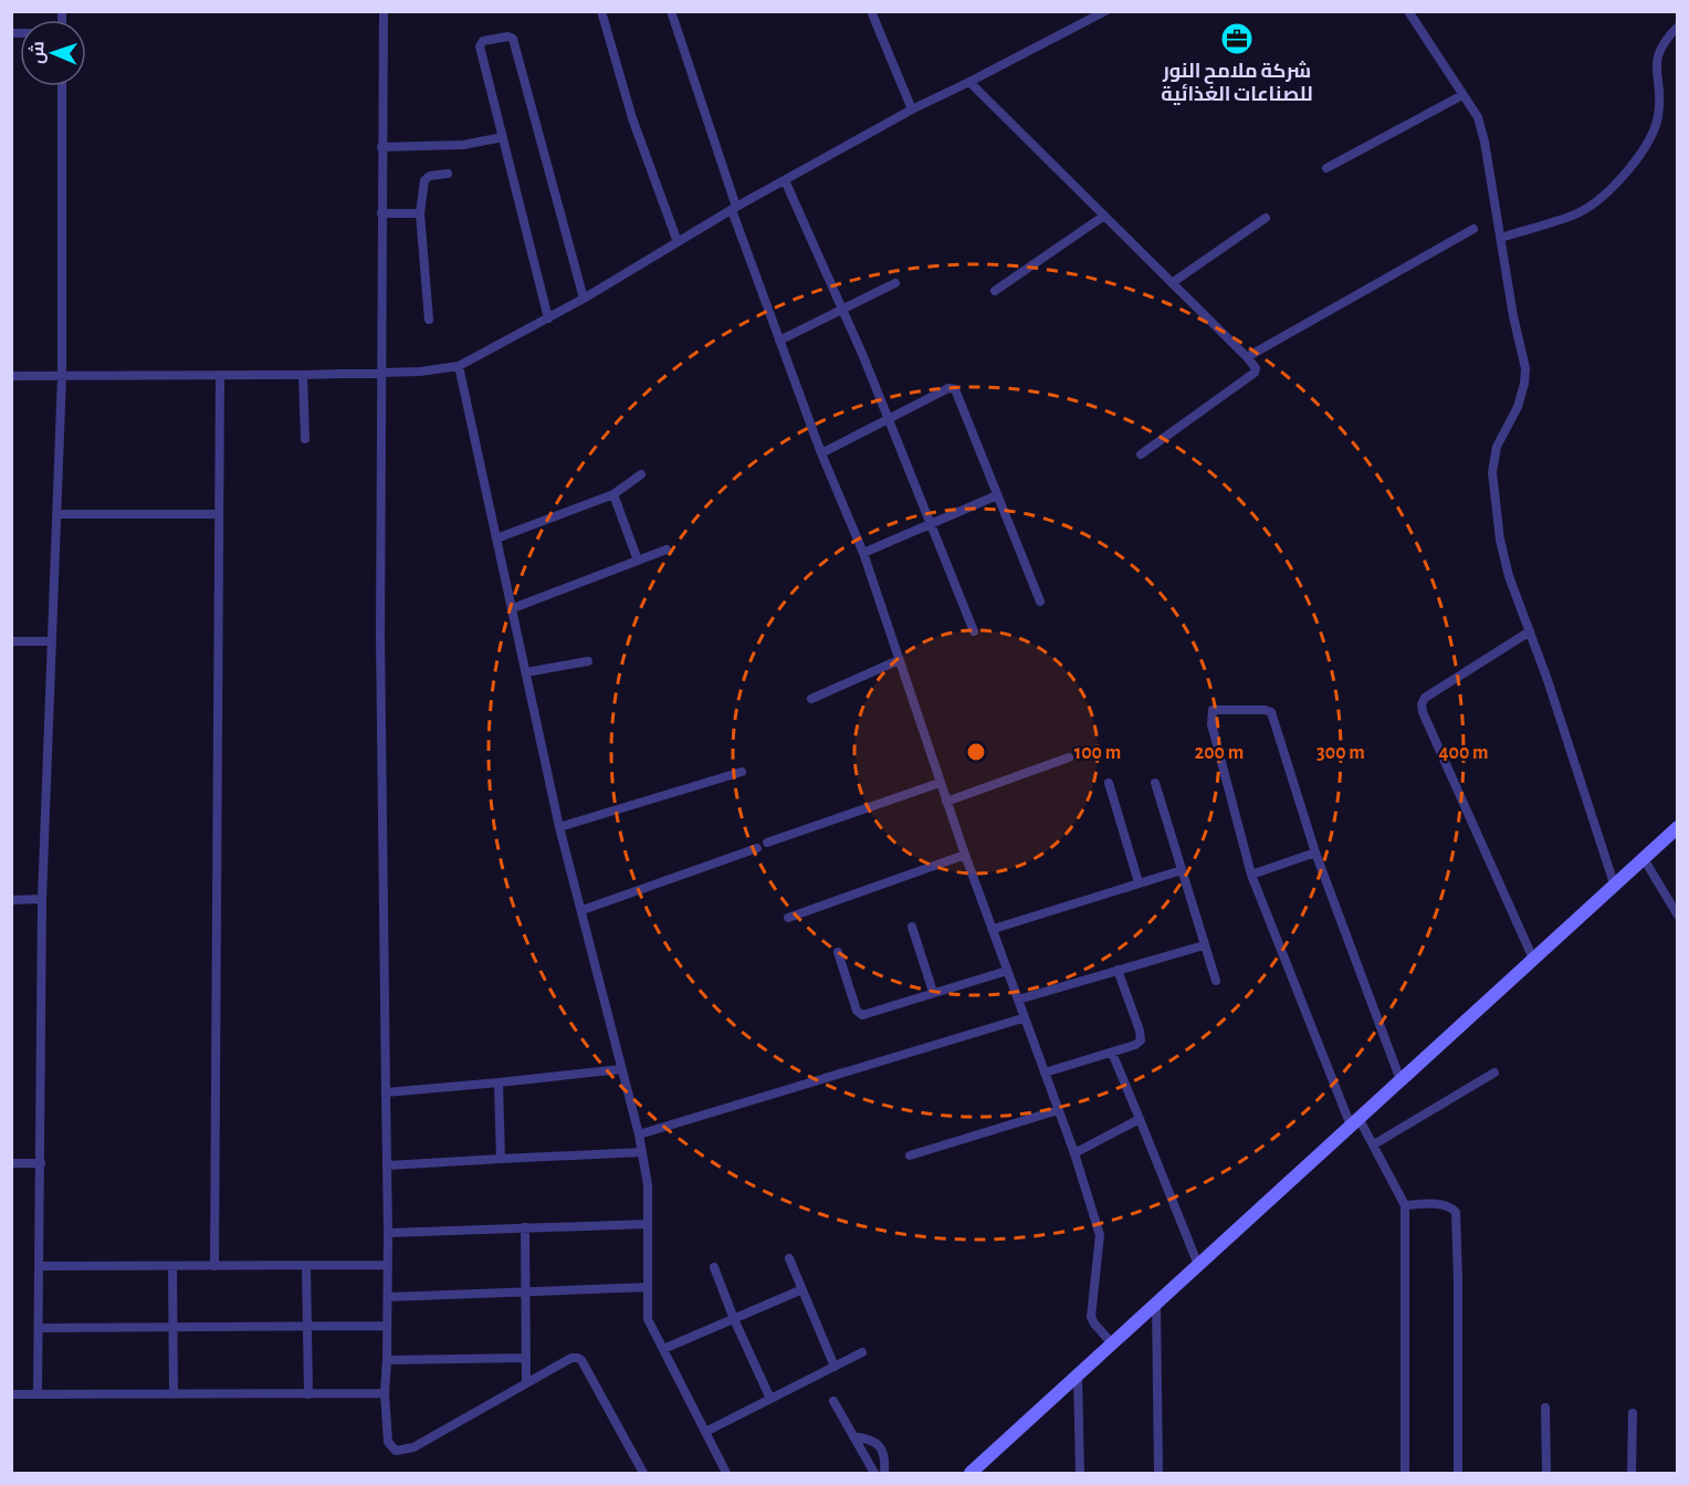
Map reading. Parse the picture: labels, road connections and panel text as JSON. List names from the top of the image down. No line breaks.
{"places":{"office":["شركة ملامح النور للصناعات الغذائية"]},"north":"left","rings":["100 m","200 m","300 m","400 m"]}
